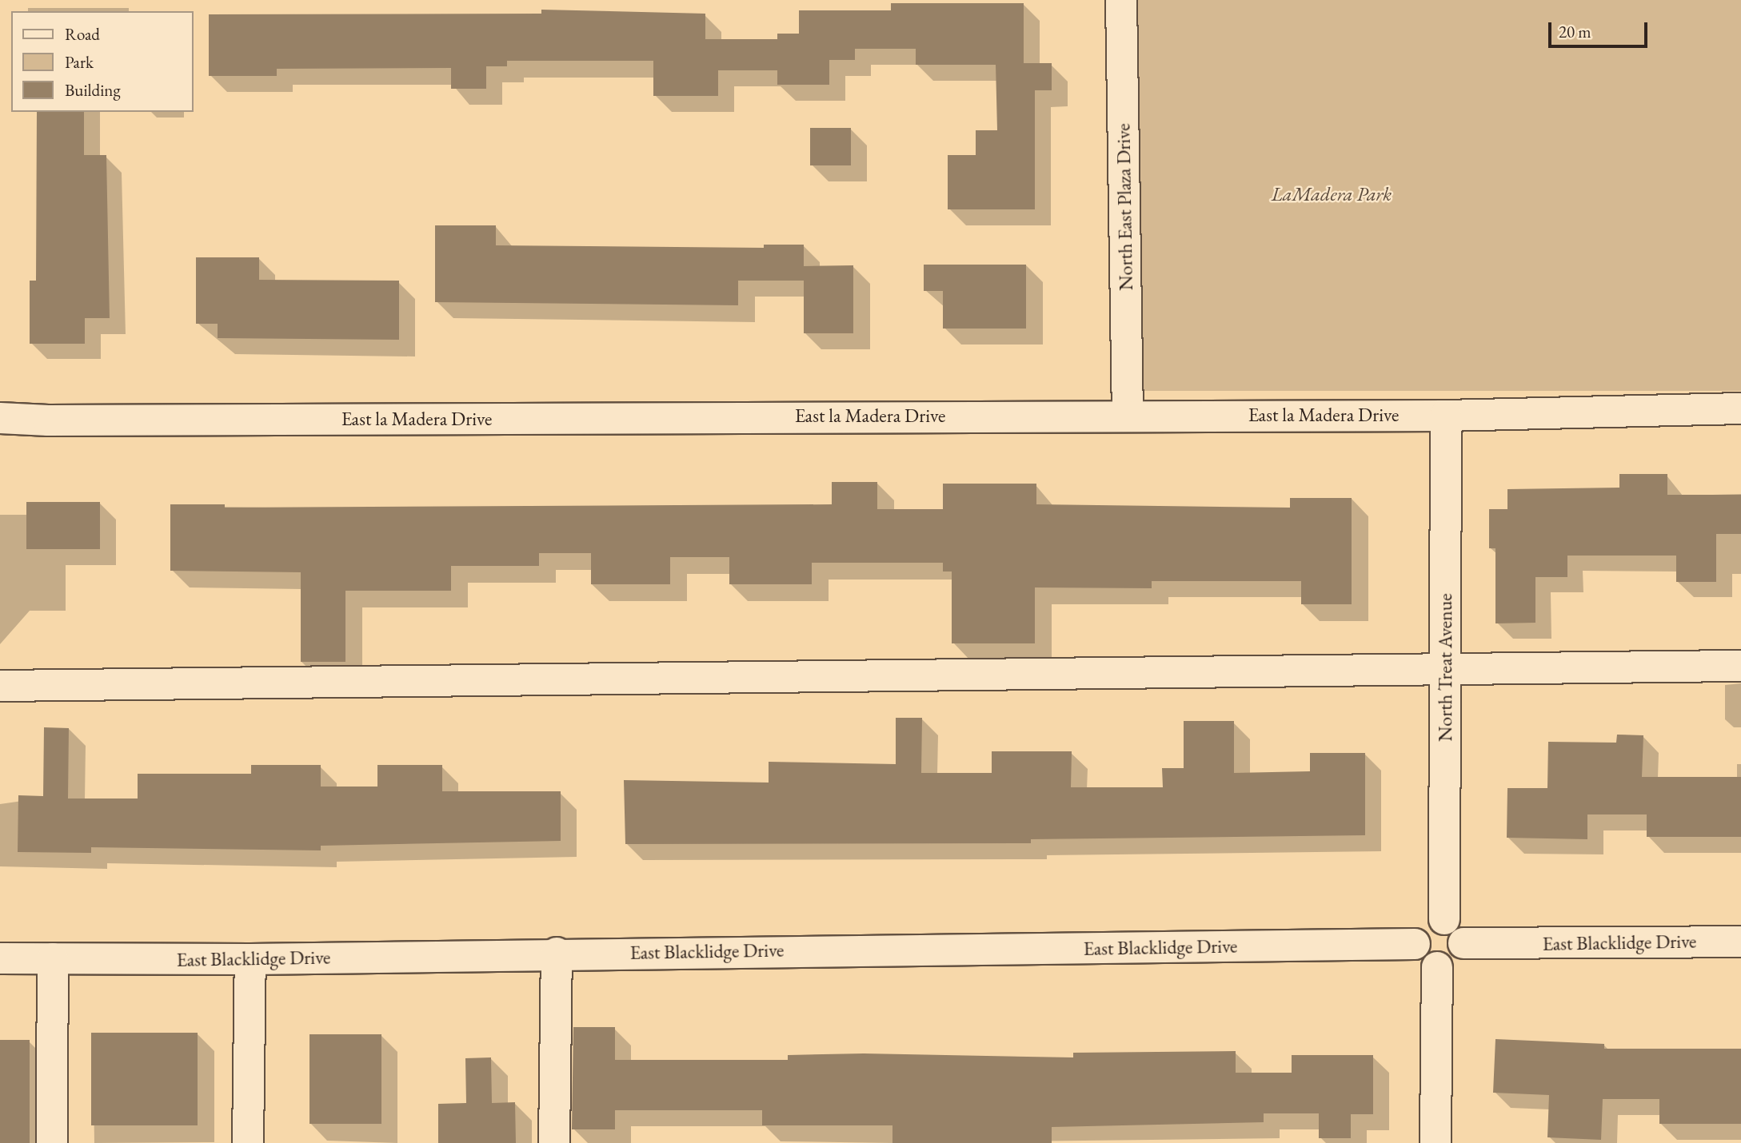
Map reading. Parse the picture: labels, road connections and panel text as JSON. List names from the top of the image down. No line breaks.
{"streets":{"street":["North East Plaza Drive","East la Madera Drive","North Treat Avenue","East Blacklidge Drive"]},"crossings":[["North East Plaza Drive","East la Madera Drive"],["East la Madera Drive","North Treat Avenue"],["North Treat Avenue","East Blacklidge Drive"]],"parks":["LaMadera Park"],"legend":["Road","Park","Building"],"scale_bar":"20 m"}
